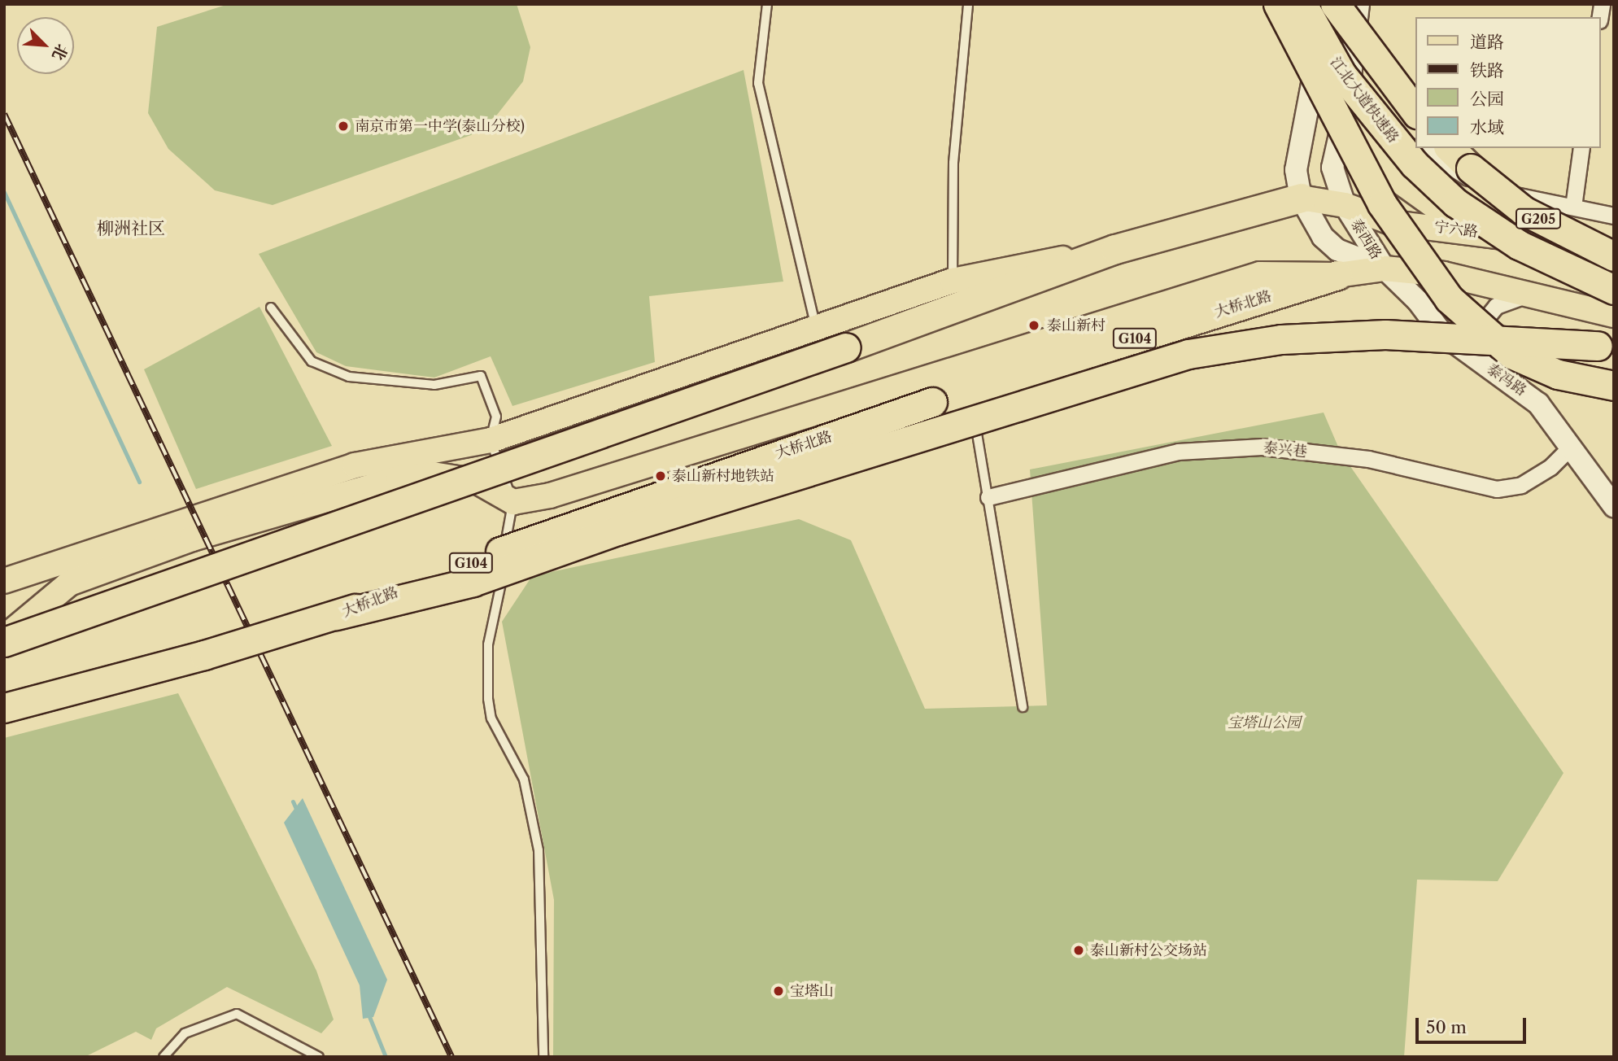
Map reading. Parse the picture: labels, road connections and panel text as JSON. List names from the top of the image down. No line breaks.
{"streets":{"highway":["江北大道快速路","G205","大桥北路","G104"],"main road":["宁六路","泰西路","泰冯路"],"street":["泰兴巷"]},"crossings":[["宁六路","泰西路"],["泰西路","大桥北路"],["泰西路","泰冯路"],["大桥北路","泰冯路"],["泰冯路","泰兴巷"]],"districts":["柳洲社区"],"parks":["宝塔山公园"],"places":["南京市第一中学(泰山分校)","泰山新村","泰山新村地铁站","泰山新村公交场站","宝塔山"],"legend":["道路","铁路","公园","水域"],"scale_bar":"50 m","north":"bottom right"}
